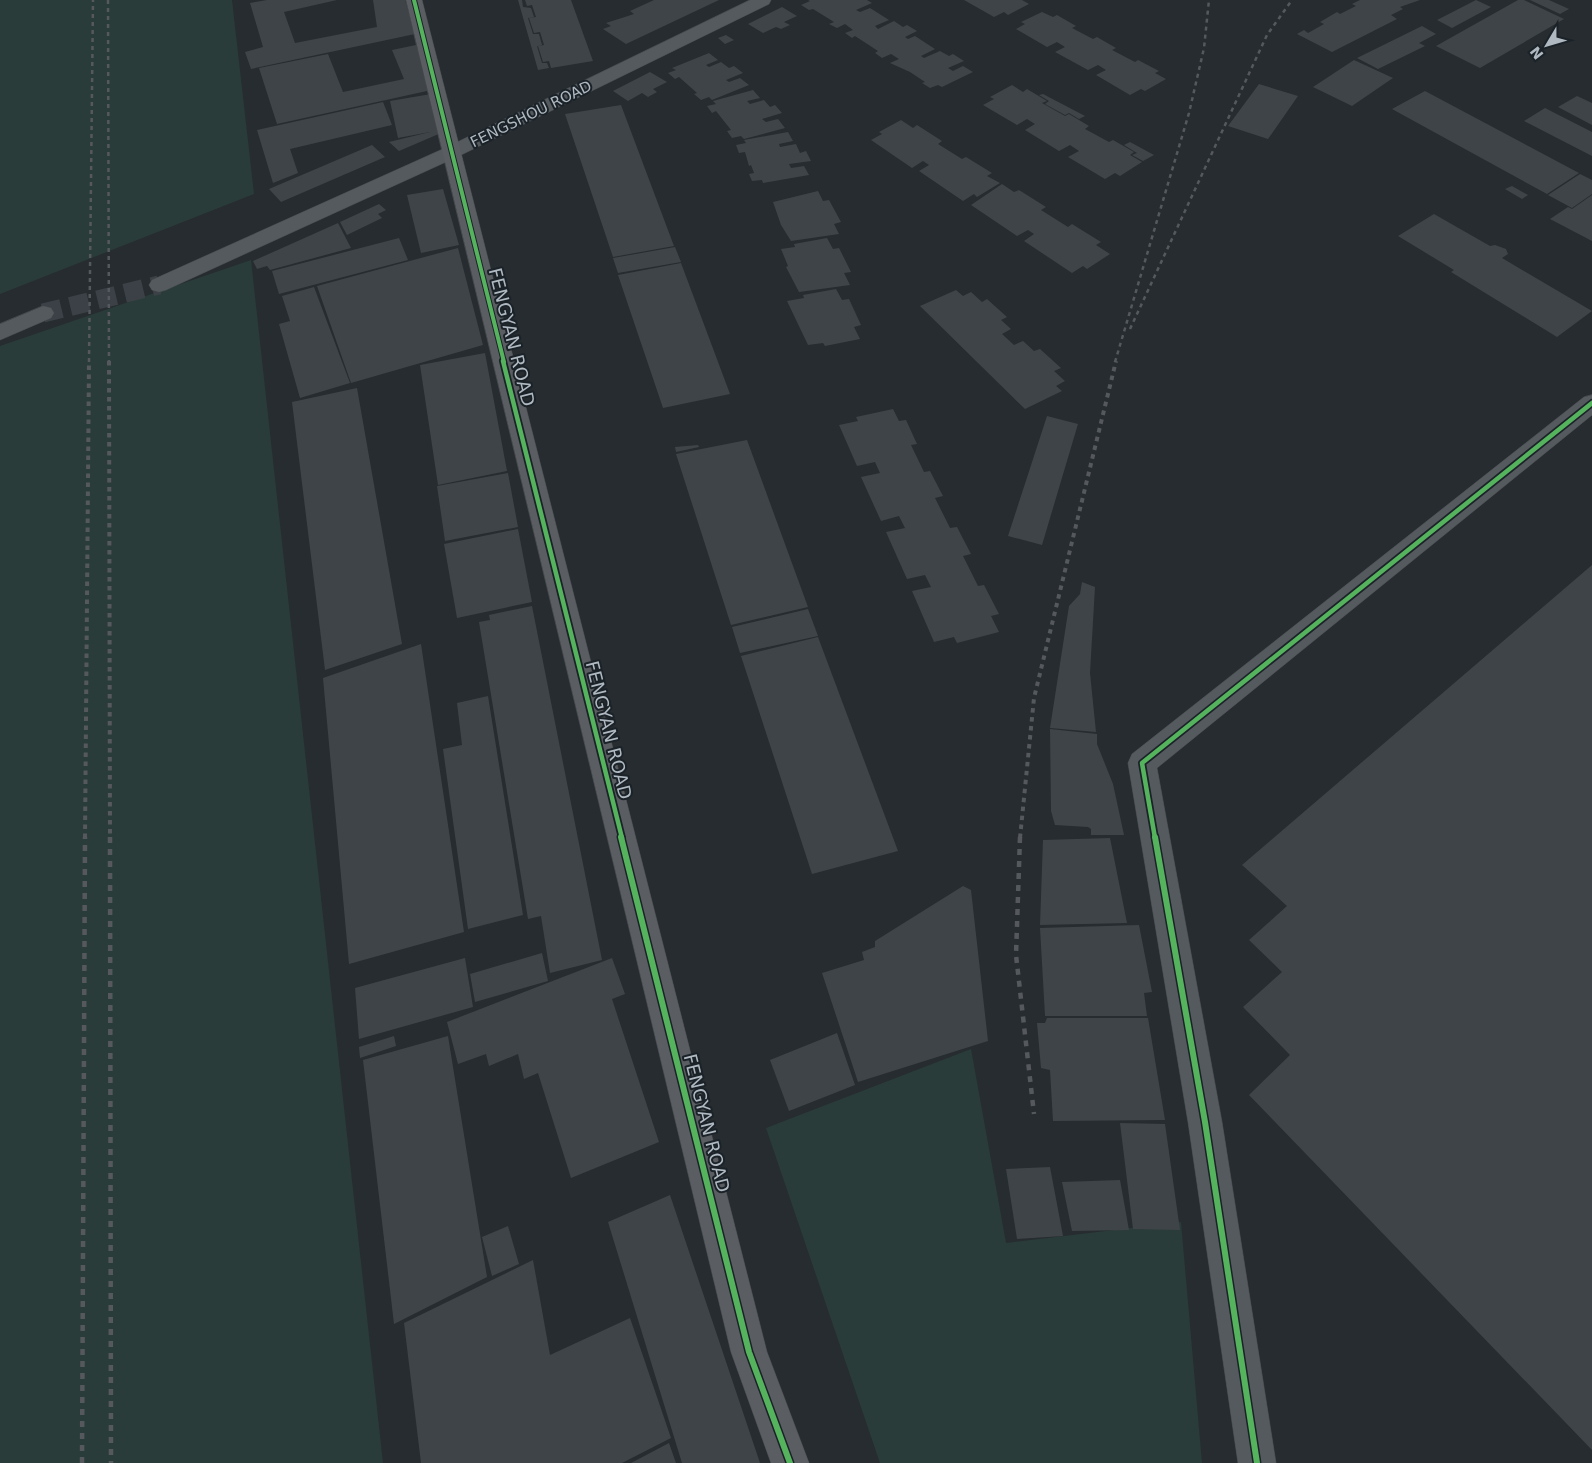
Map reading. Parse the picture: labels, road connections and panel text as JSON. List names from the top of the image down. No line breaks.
{"streets":{"street":["FENGSHOU ROAD","FENGYAN ROAD"]},"crossings":[["FENGSHOU ROAD","FENGYAN ROAD"]],"north":"bottom left"}
